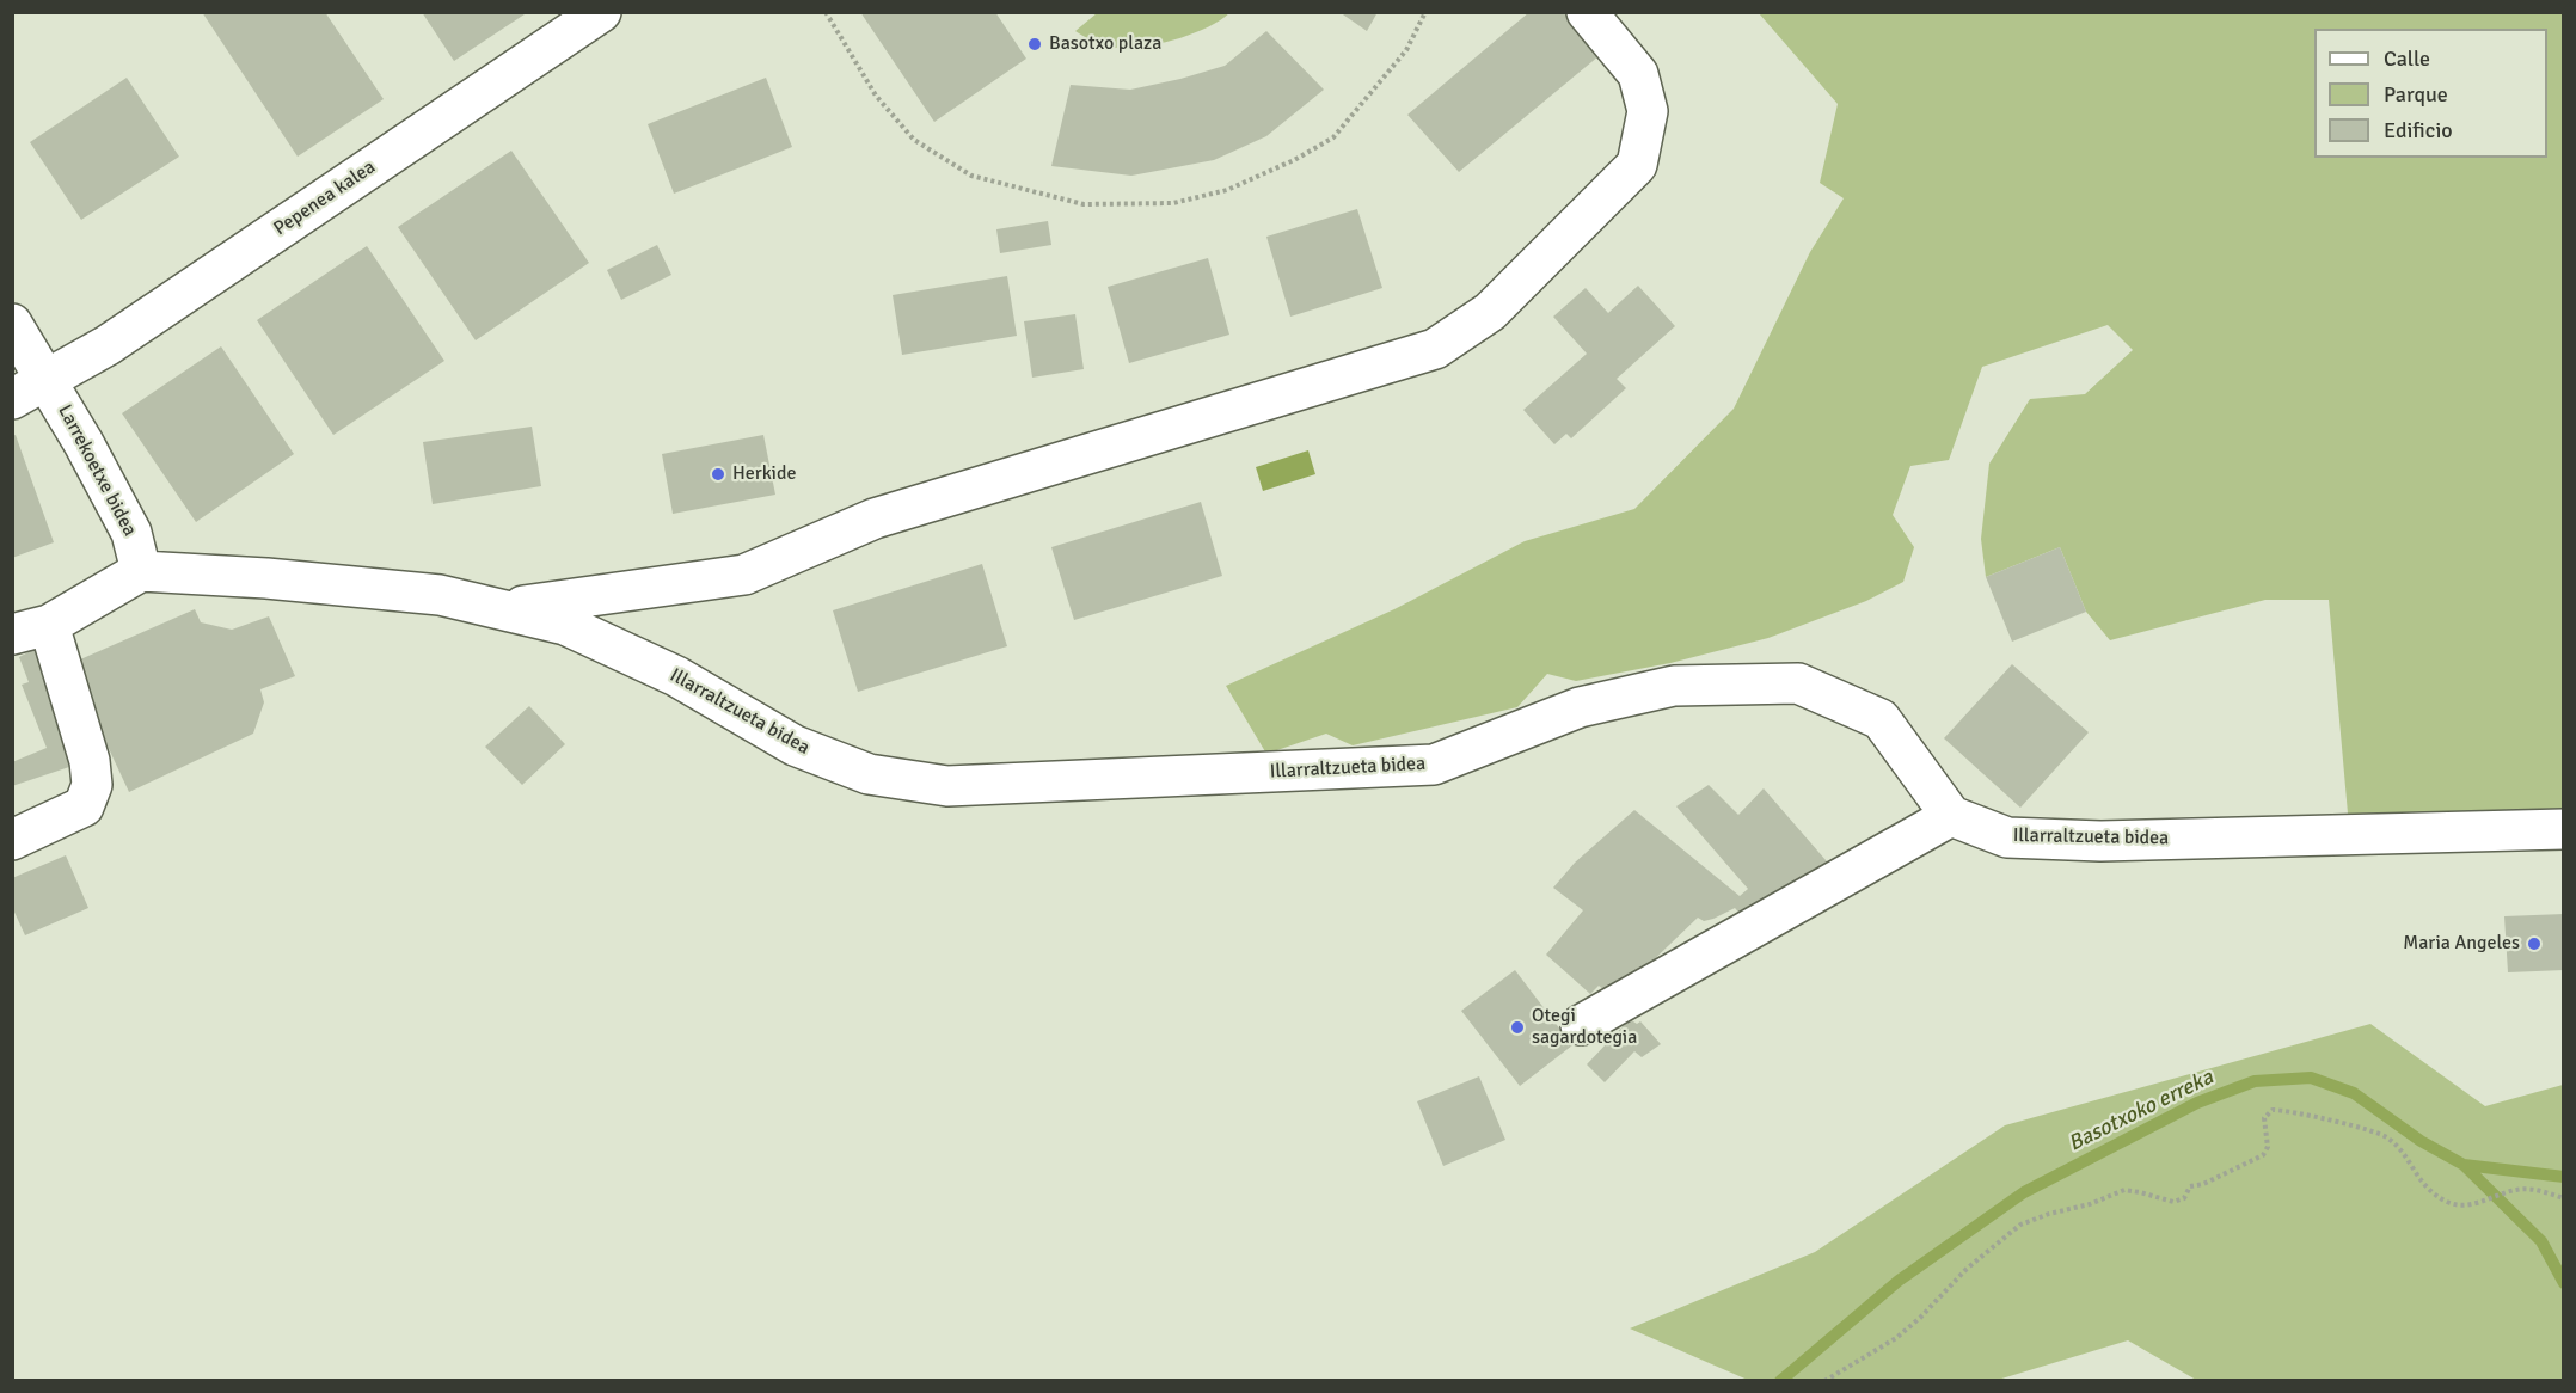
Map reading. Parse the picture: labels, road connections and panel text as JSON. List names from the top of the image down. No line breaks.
{"streets":{"street":["Pepenea kalea","Larrekoetxe bidea","Illarraltzueta bidea"]},"crossings":[["Pepenea kalea","Larrekoetxe bidea"],["Larrekoetxe bidea","Illarraltzueta bidea"]],"water":["Basotxoko erreka"],"places":["Basotxo plaza","Herkide","Maria Angeles","Otegi sagardotegia"],"legend":["Calle","Parque","Edificio"]}
